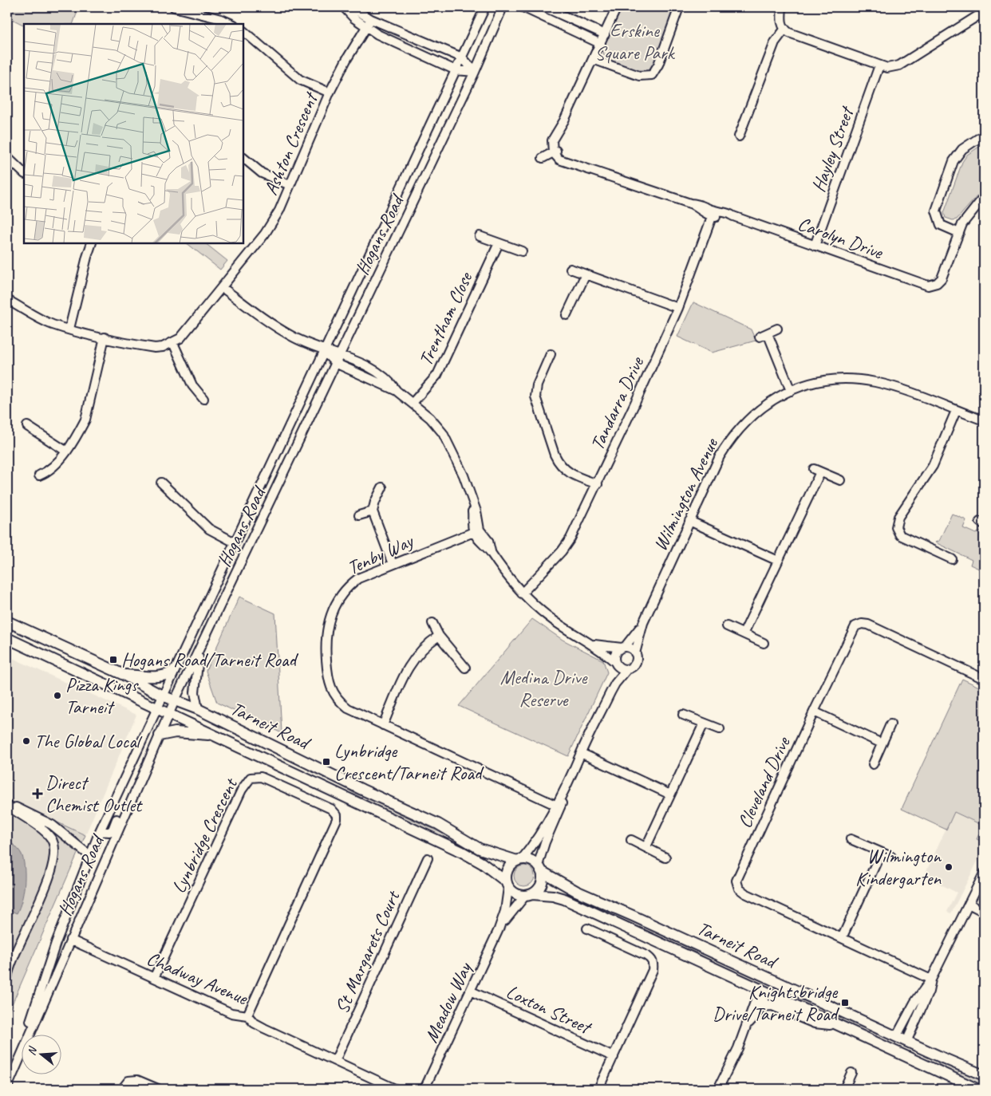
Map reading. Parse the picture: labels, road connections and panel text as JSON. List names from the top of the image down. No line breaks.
{"streets":{"main road":["Tarneit Road"],"street":["Ashton Crescent","Hayley Street","Hogans Road","Carolyn Drive","Trentham Close","Tandarra Drive","Wilmington Avenue","Tenby Way","Cleveland Drive","Lynbridge Crescent","St Margarets Court","Chadway Avenue","Meadow Way","Loxton Street"]},"crossings":[["Hayley Street","Carolyn Drive"],["Hogans Road","Tarneit Road"],["Hogans Road","Chadway Avenue"],["Carolyn Drive","Tandarra Drive"],["Tarneit Road","Meadow Way"],["Lynbridge Crescent","Chadway Avenue"],["St Margarets Court","Chadway Avenue"],["Meadow Way","Loxton Street"]],"parks":["Erskine Square Park","Medina Drive Reserve"],"places":{"transit":["Hogans Road/Tarneit Road","Lynbridge Crescent/Tarneit Road","Knightsbridge Drive/Tarneit Road"],"other":["Pizza Kings Tarneit","The Global Local","Wilmington Kindergarten"],"health":["Direct Chemist Outlet"]},"north":"left"}
